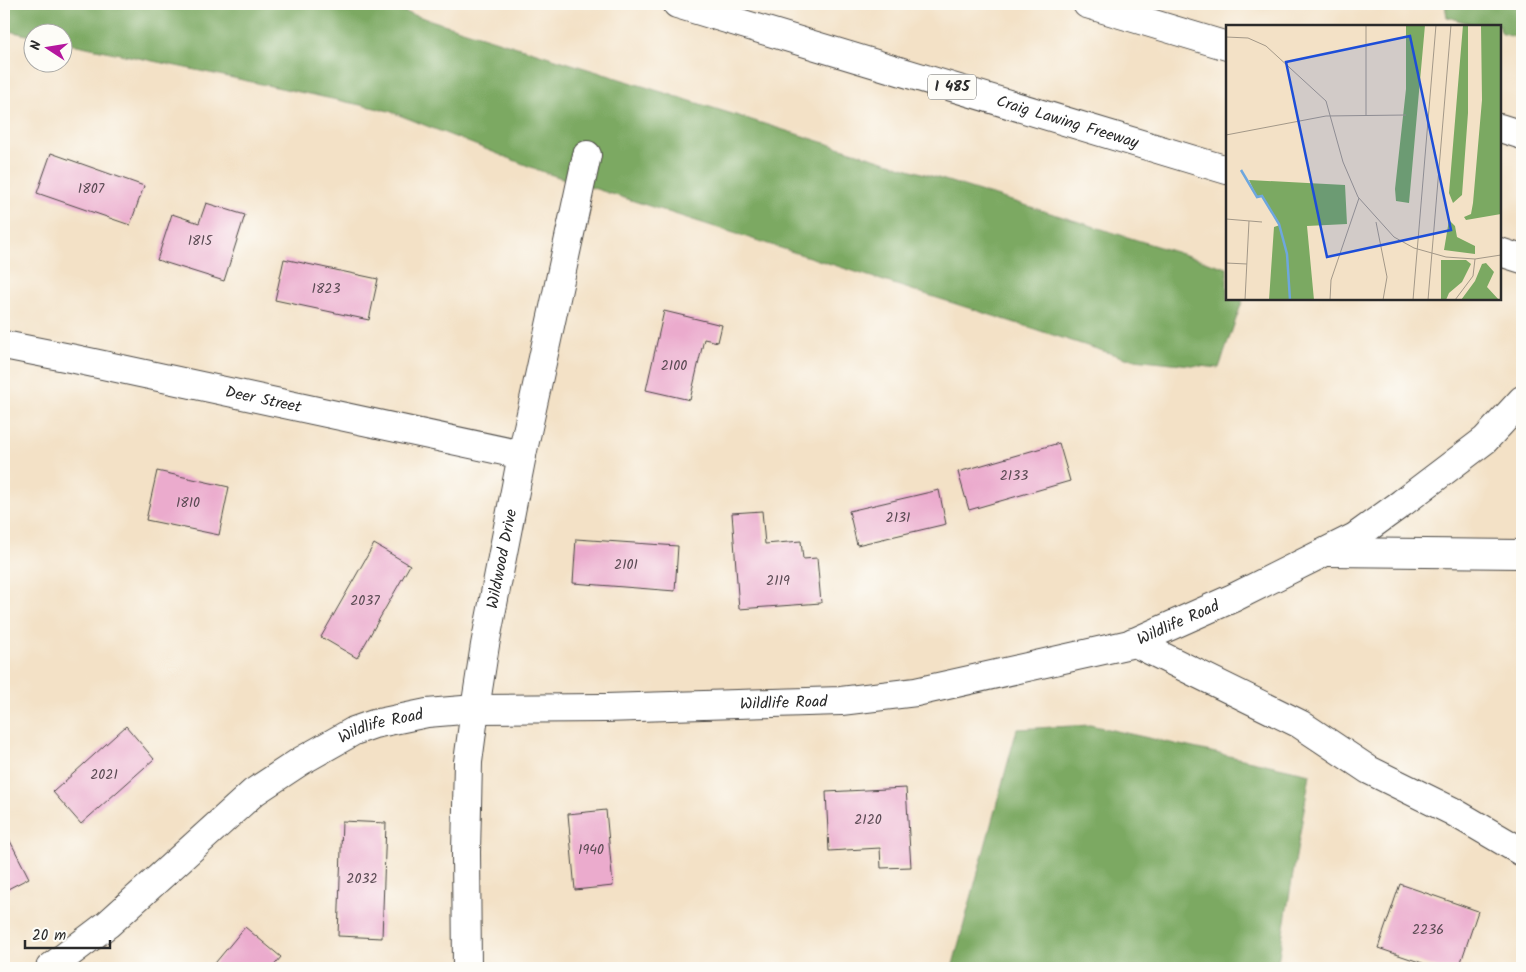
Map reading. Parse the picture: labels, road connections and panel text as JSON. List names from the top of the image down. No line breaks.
{"streets":{"main road":["I 485","Craig Lawing Freeway","Deer Street","Wildwood Drive","Wildlife Road"]},"crossings":[["Deer Street","Wildwood Drive"],["Wildwood Drive","Wildlife Road"]],"house_numbers":["1807","1815","1823","2100","2133","1810","2131","2101","2119","2037","2021","2120","1940","2032","2236"],"scale_bar":"20 m","north":"left"}
